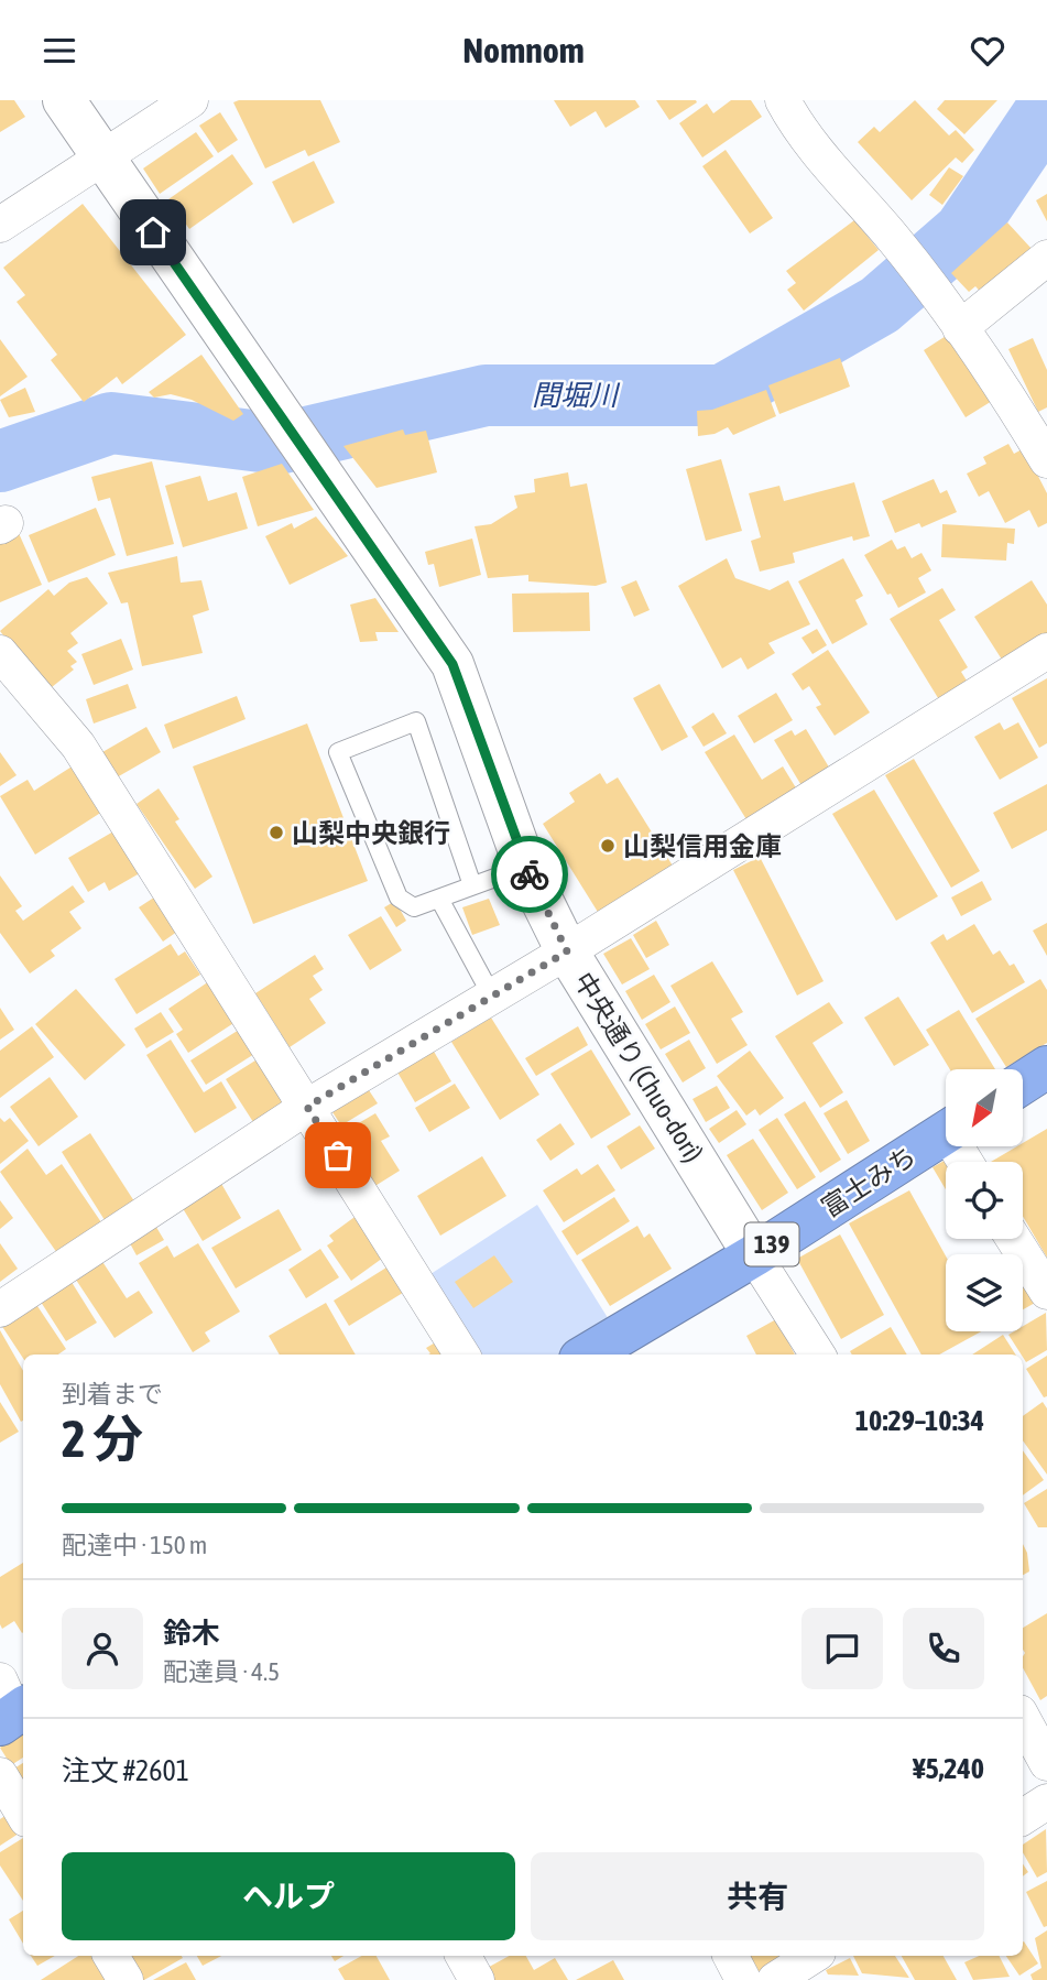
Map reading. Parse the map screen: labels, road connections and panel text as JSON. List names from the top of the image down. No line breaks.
{"streets":{"highway":["富士みち","139"],"street":["中央通り (Chuo-dori)"]},"crossings":[["中央通り (Chuo-dori)","富士みち"]],"water":["間堀川"],"places":["山梨中央銀行","山梨信用金庫"],"north":"bottom left","page":{"header":"Nomnom","heading":["2 分","到着まで","10:29–10:34"],"panel":["鈴木","配達員 · 4.5","注文 #2601","¥5,240"],"bar":"配達中 · 150 m","buttons":["ヘルプ","共有"]}}
